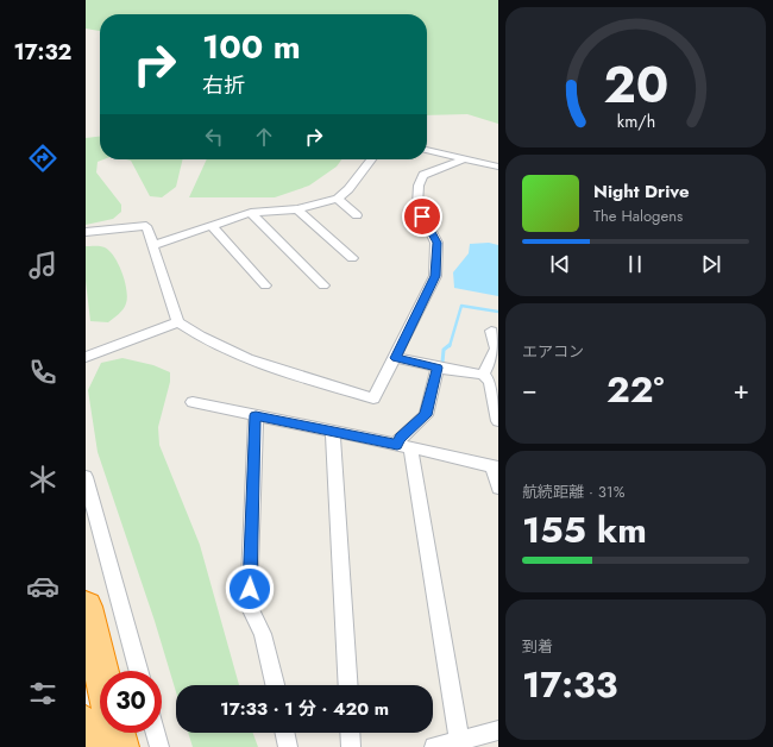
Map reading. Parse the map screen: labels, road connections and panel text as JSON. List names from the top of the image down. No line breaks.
{"page":{"tabs":"17:32","turn":["100 m","右折"],"song":["Night Drive","The Halogens"],"tile":["エアコン",["航続距離 · 31%","155 km"],["到着","17:33"]],"heat":["−","22°","+"],"limit":"30","trip":"17:33 · 1 分 · 420 m","gauge":["20","km/h"]}}
